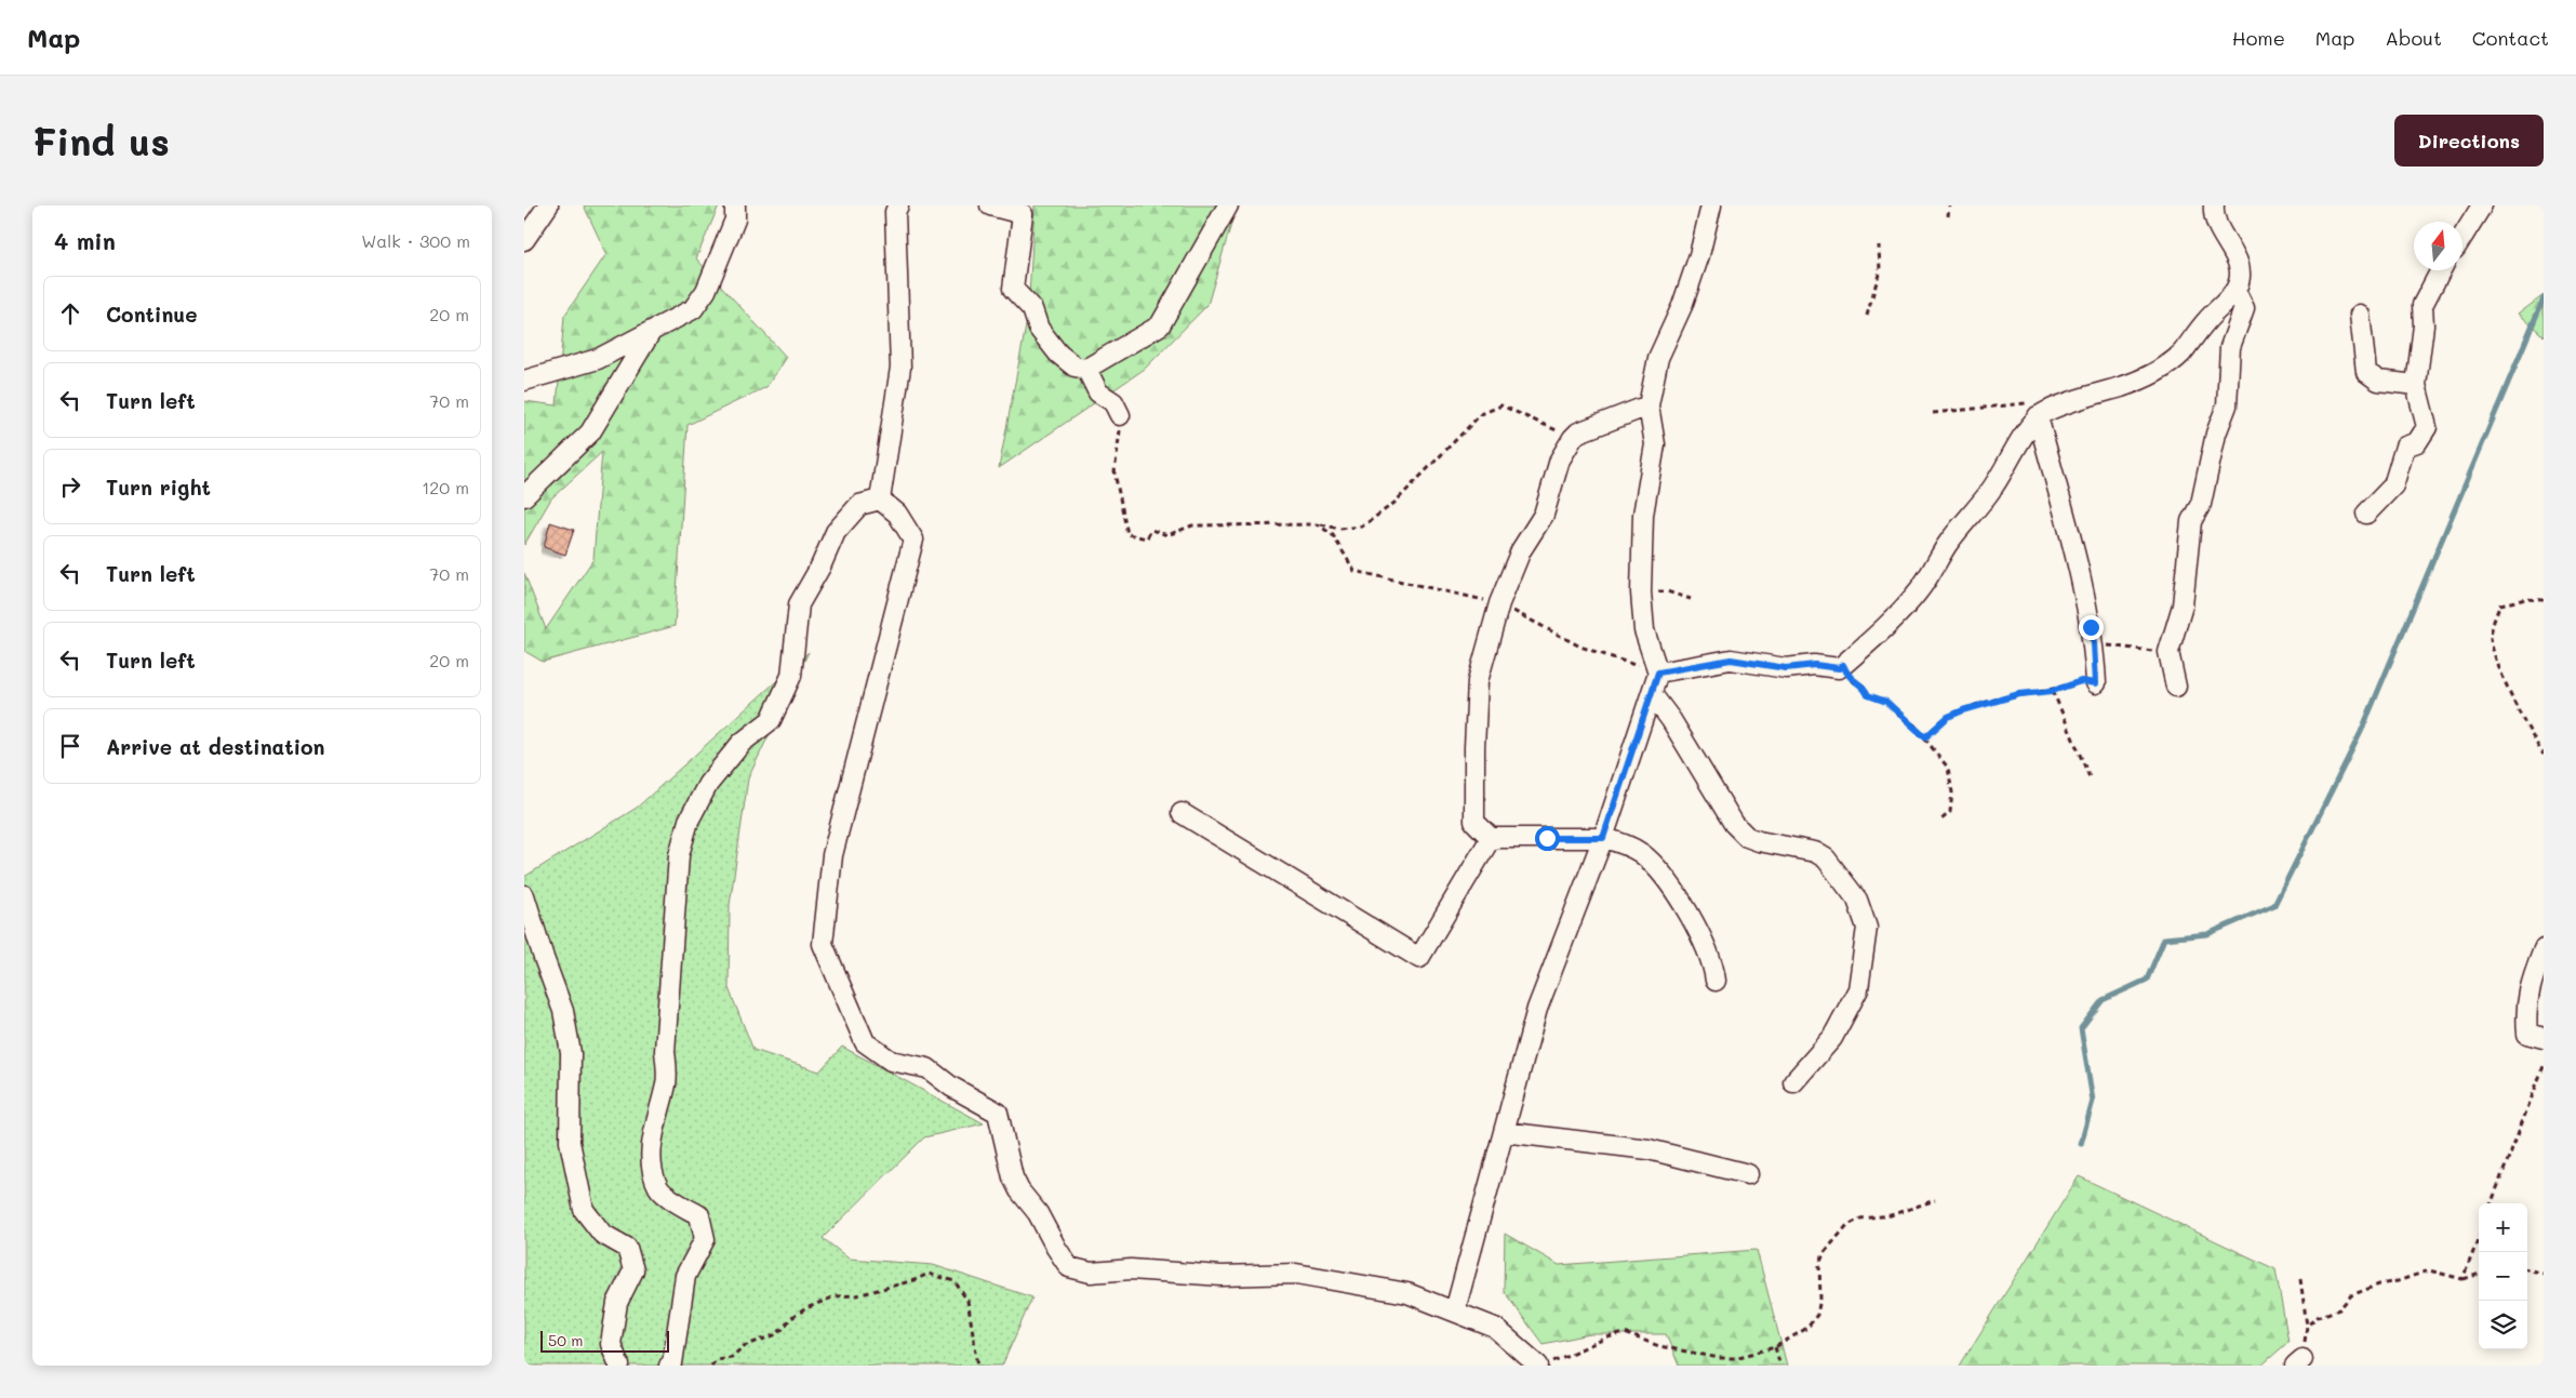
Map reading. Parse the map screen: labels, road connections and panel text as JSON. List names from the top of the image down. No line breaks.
{"scale_bar":"50 m","north":"top","page":{"header":"Map","nav":["Home","Map","About","Contact"],"buttons":"Directions","title":"Find us","heading":["4 min","Walk · 300 m"],"list":[["Continue","20 m"],["Turn left","70 m"],["Turn right","120 m"],["Turn left","70 m"],["Turn left","20 m"],"Arrive at destination"],"map_buttons":["+","−"],"scale":"50 m"}}
